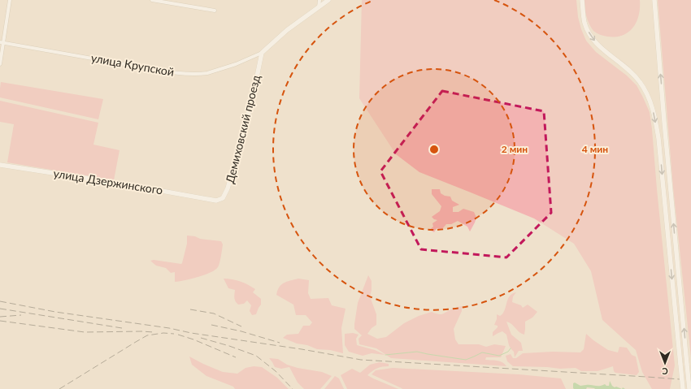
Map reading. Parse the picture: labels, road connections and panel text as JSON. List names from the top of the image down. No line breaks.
{"streets":{"main road":["Демиховский проезд","улица Дзержинского"],"street":["улица Крупской"]},"crossings":[["улица Крупской","Демиховский проезд"],["Демиховский проезд","улица Дзержинского"]],"north":"bottom","rings":["2 мин","4 мин"]}
